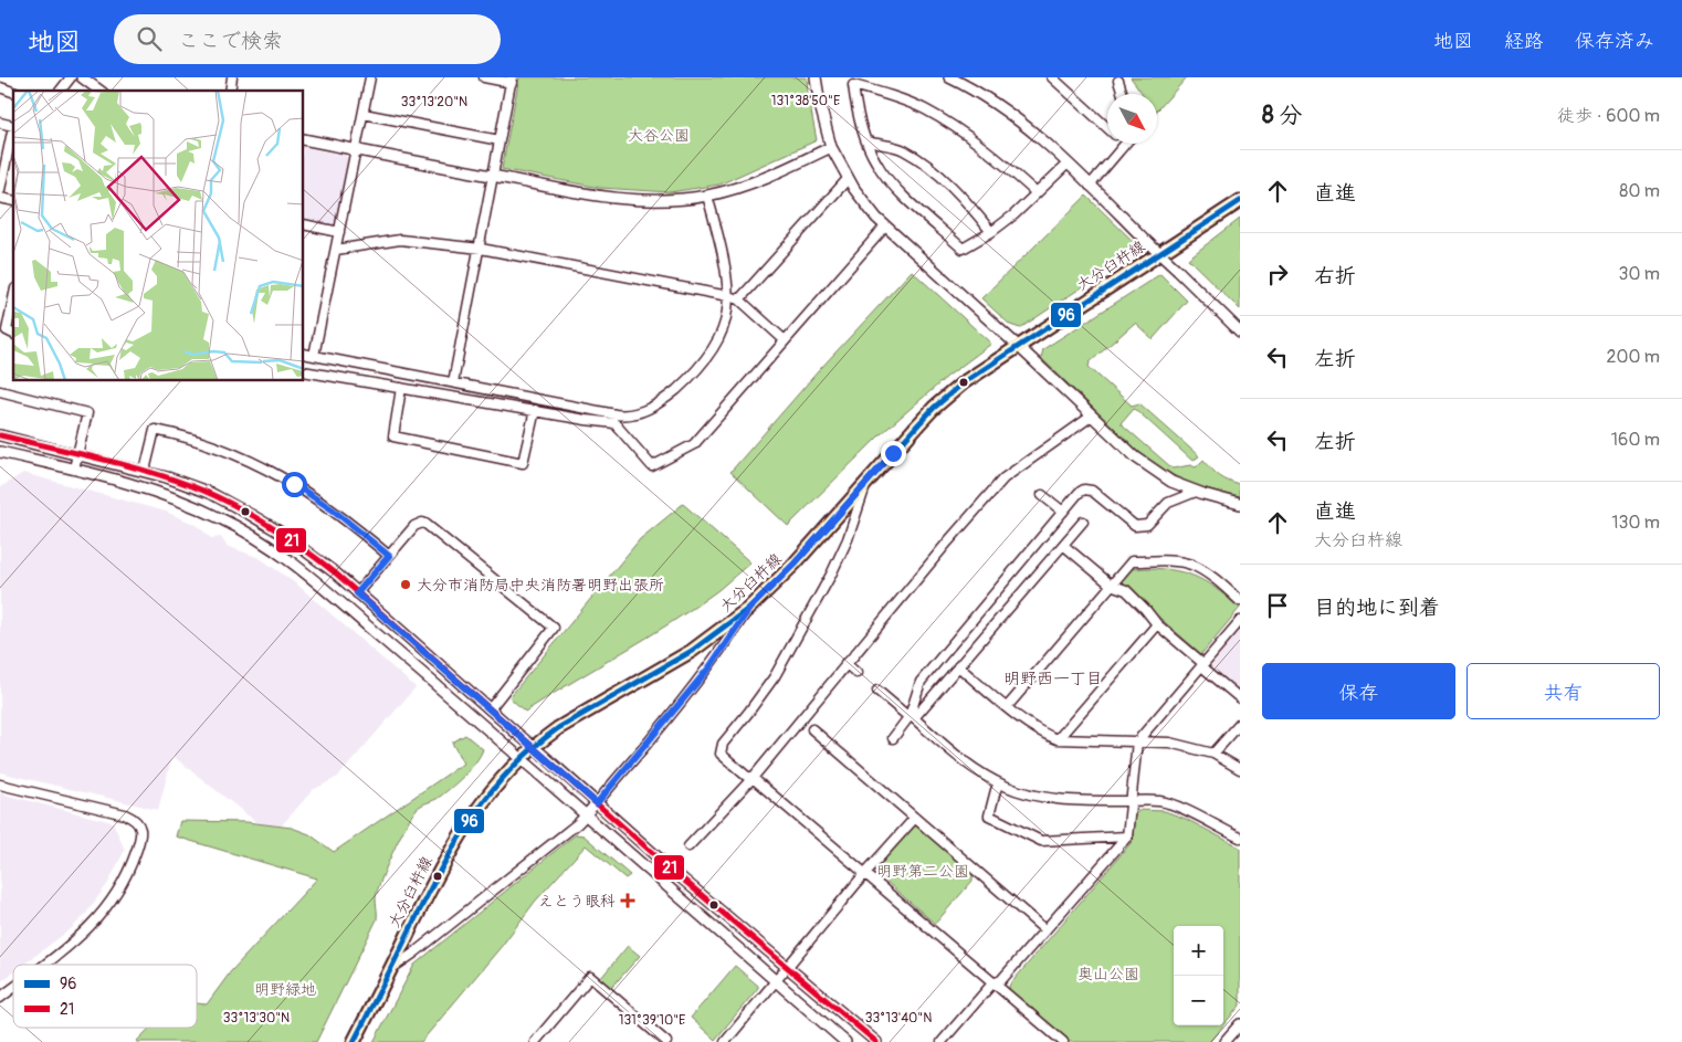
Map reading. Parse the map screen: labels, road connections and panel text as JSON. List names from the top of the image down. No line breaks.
{"streets":{"main road":["大分臼杵線"]},"districts":["明野西一丁目"],"parks":["大谷公園","明野第二公園","奥山公園","明野緑地"],"places":{"other":["大分市消防局中央消防署明野出張所"],"health":["えとう眼科"]},"lines":["transit line 96","transit line 21"],"legend":["96","21"],"north":"bottom right","page":{"header":"地図","search":"ここで検索","nav":["地図","経路","保存済み"],"heading":["8 分","徒歩 · 600 m"],"list":[["直進","80 m"],["右折","30 m"],["左折","200 m"],["左折","160 m"],["直進","大分臼杵線","130 m"],"目的地に到着"],"buttons":["保存","共有"],"map_buttons":["+","−"]},"coordinates":["131°38'50\"E","33°13'20\"N","33°13'30\"N","33°13'40\"N","131°39'10\"E"]}
